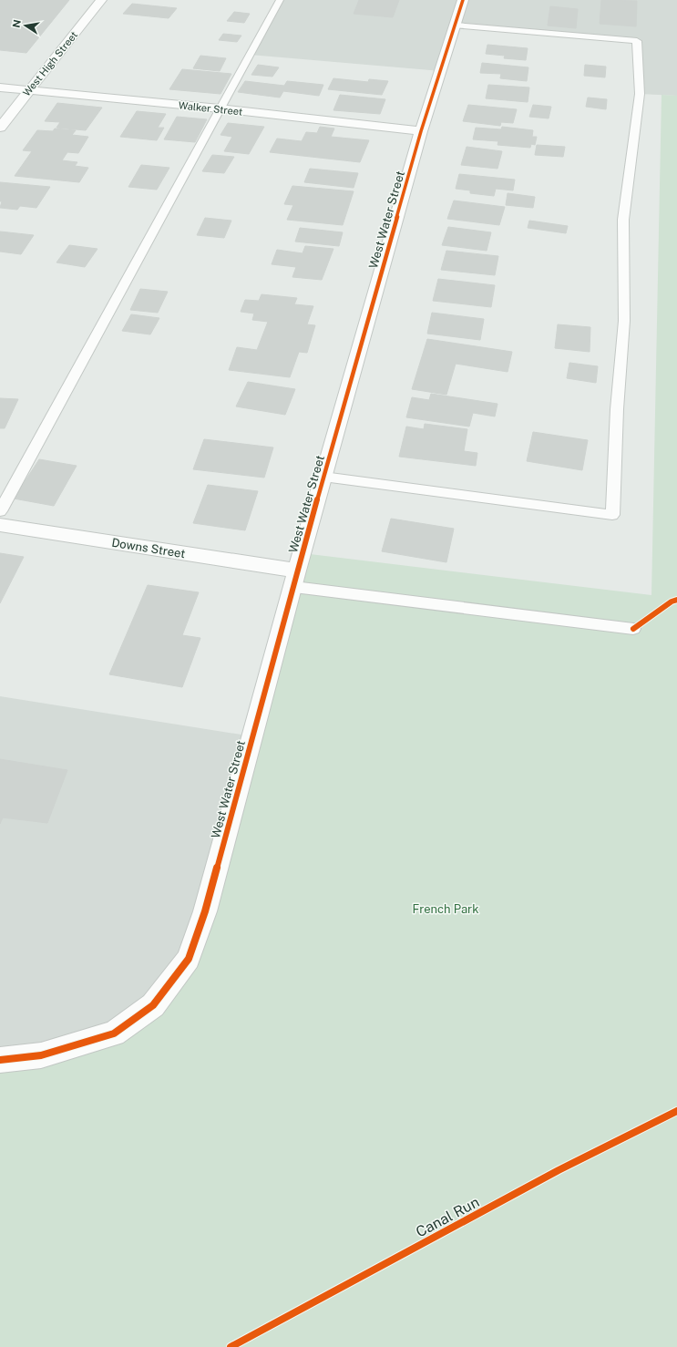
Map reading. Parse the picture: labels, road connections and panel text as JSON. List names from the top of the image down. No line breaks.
{"streets":{"street":["West High Street","Walker Street","West Water Street","Downs Street"],"cycle path":["Canal Run"]},"crossings":[["West High Street","Walker Street"],["Walker Street","West Water Street"],["West Water Street","Downs Street"]],"parks":["French Park"],"north":"left"}
